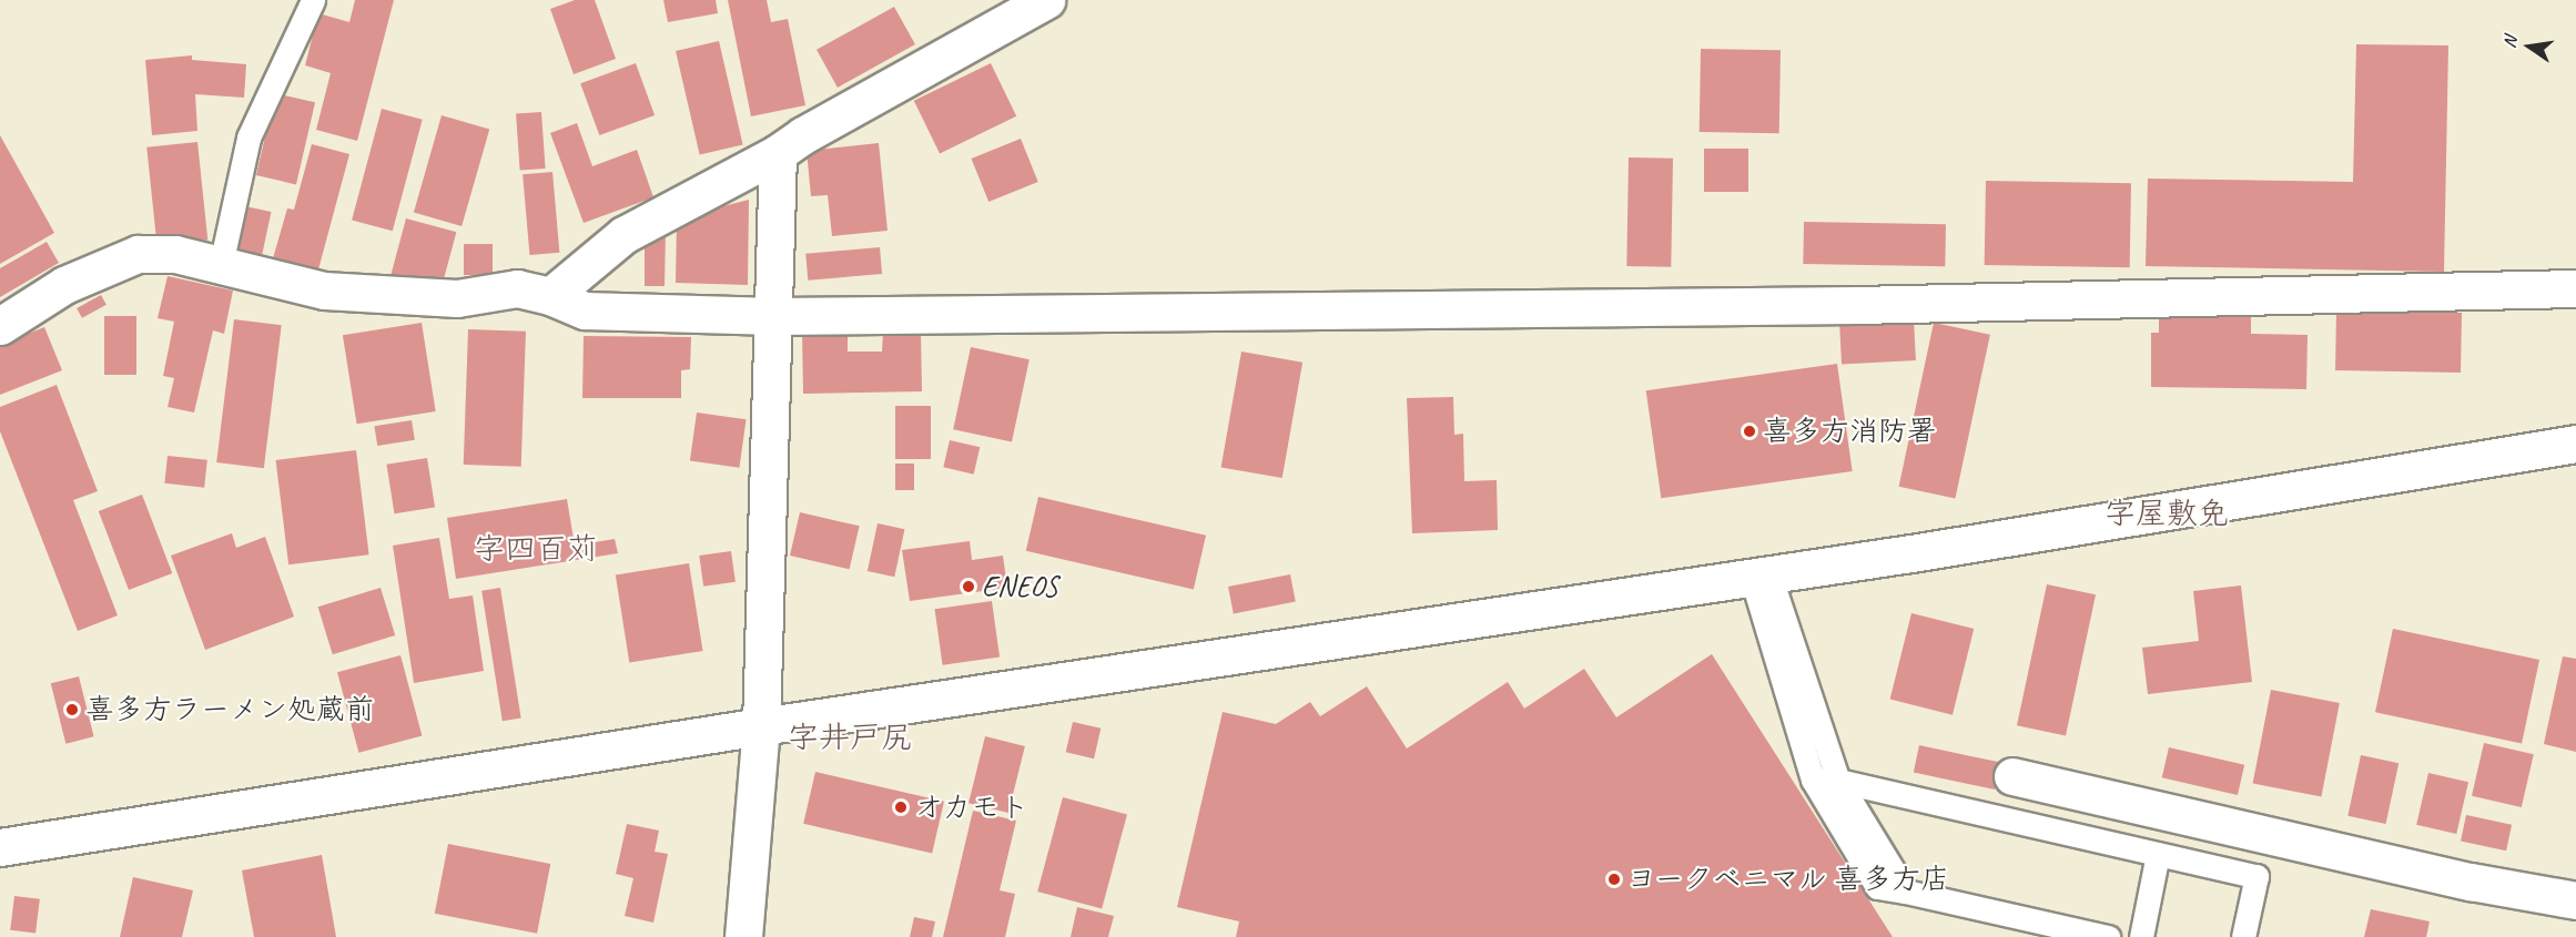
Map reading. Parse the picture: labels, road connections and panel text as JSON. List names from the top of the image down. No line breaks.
{"districts":["字屋敷免","字四百苅","字井戸尻"],"places":["喜多方消防署","ENEOS","喜多方ラーメン処蔵前","オカモト","ヨークベニマル 喜多方店"],"north":"left"}
